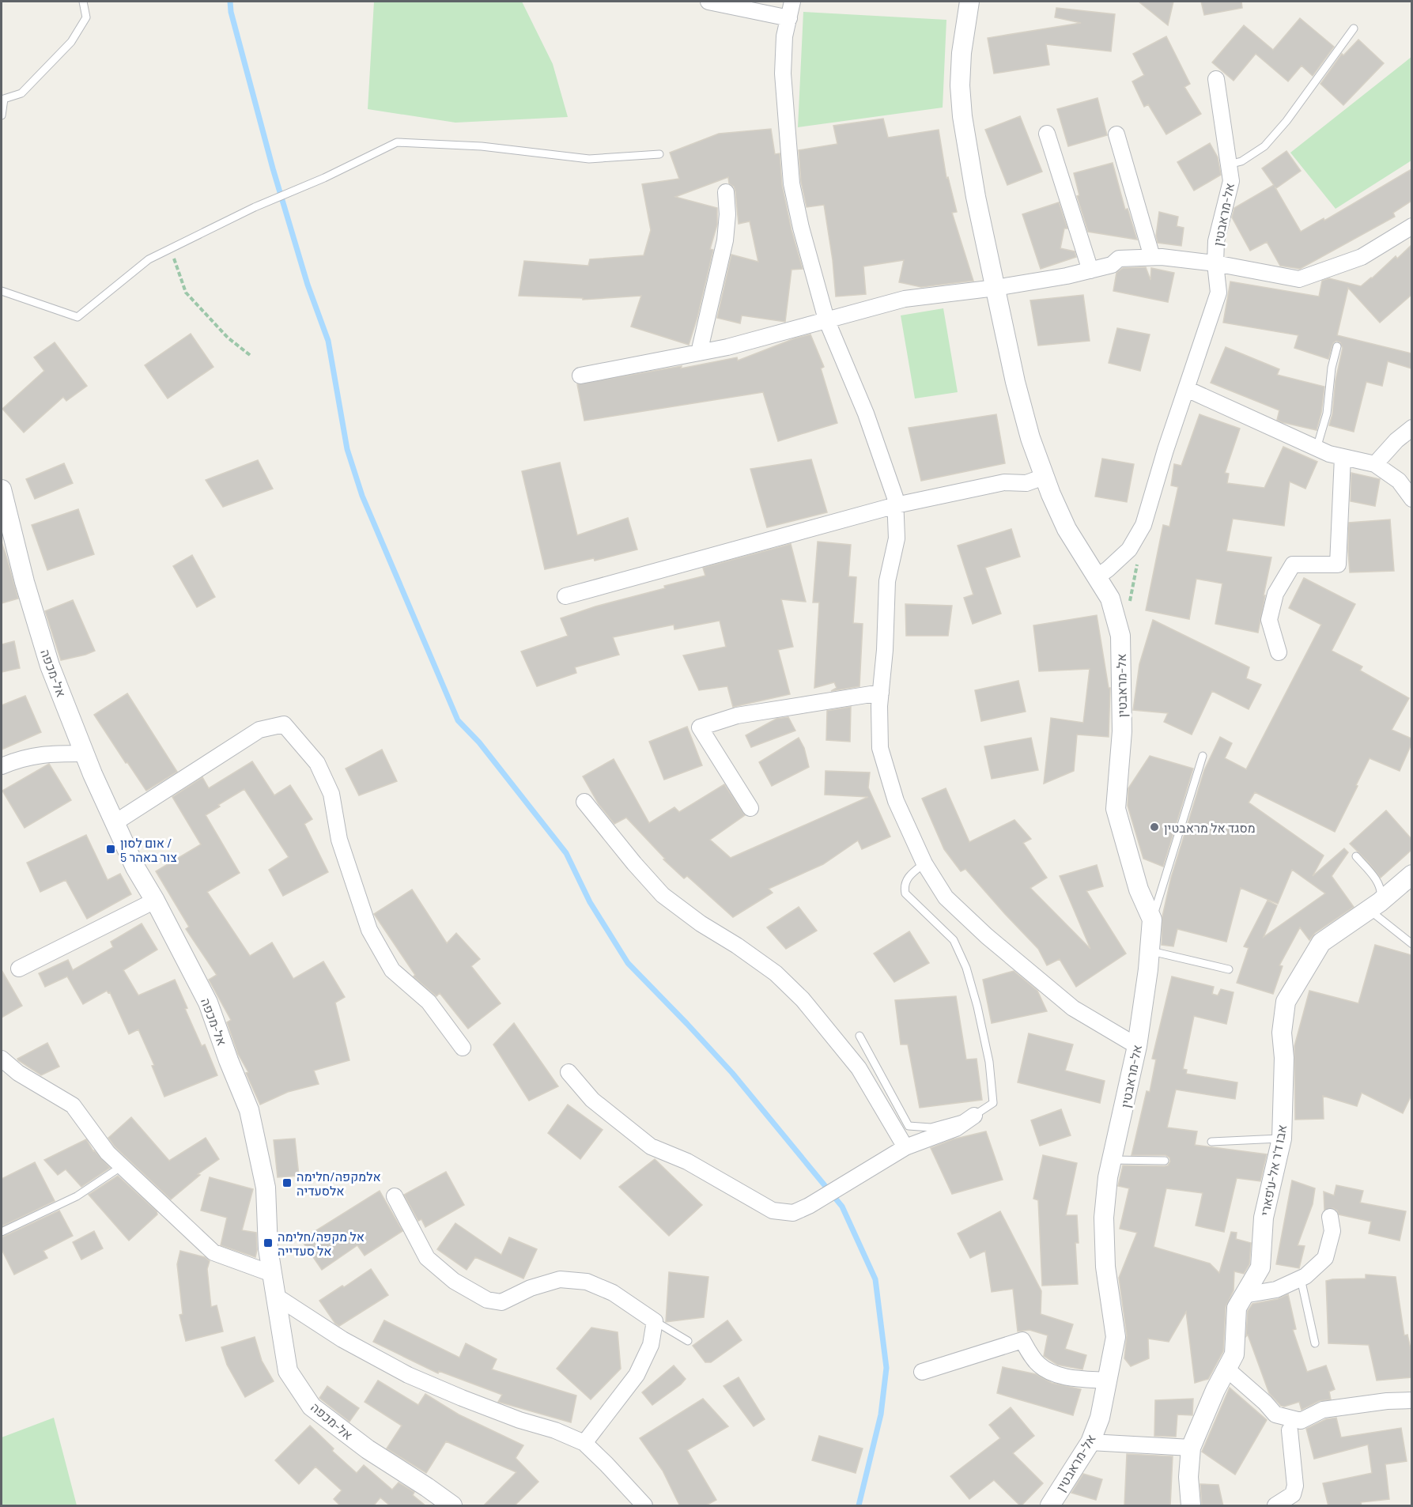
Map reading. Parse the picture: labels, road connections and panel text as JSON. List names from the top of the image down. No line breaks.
{"streets":{"street":["אל-מראבטין","אל-מכפה","אבו ד'ר אל-ע'פארי"]},"places":{"other":["מסגד אל מראבטין"],"transit":["אום לסון / צור באהר 5","אלמקפה/חלימה אלסעדיה","אל מקפה/חלימה אל סעדייה"]}}
